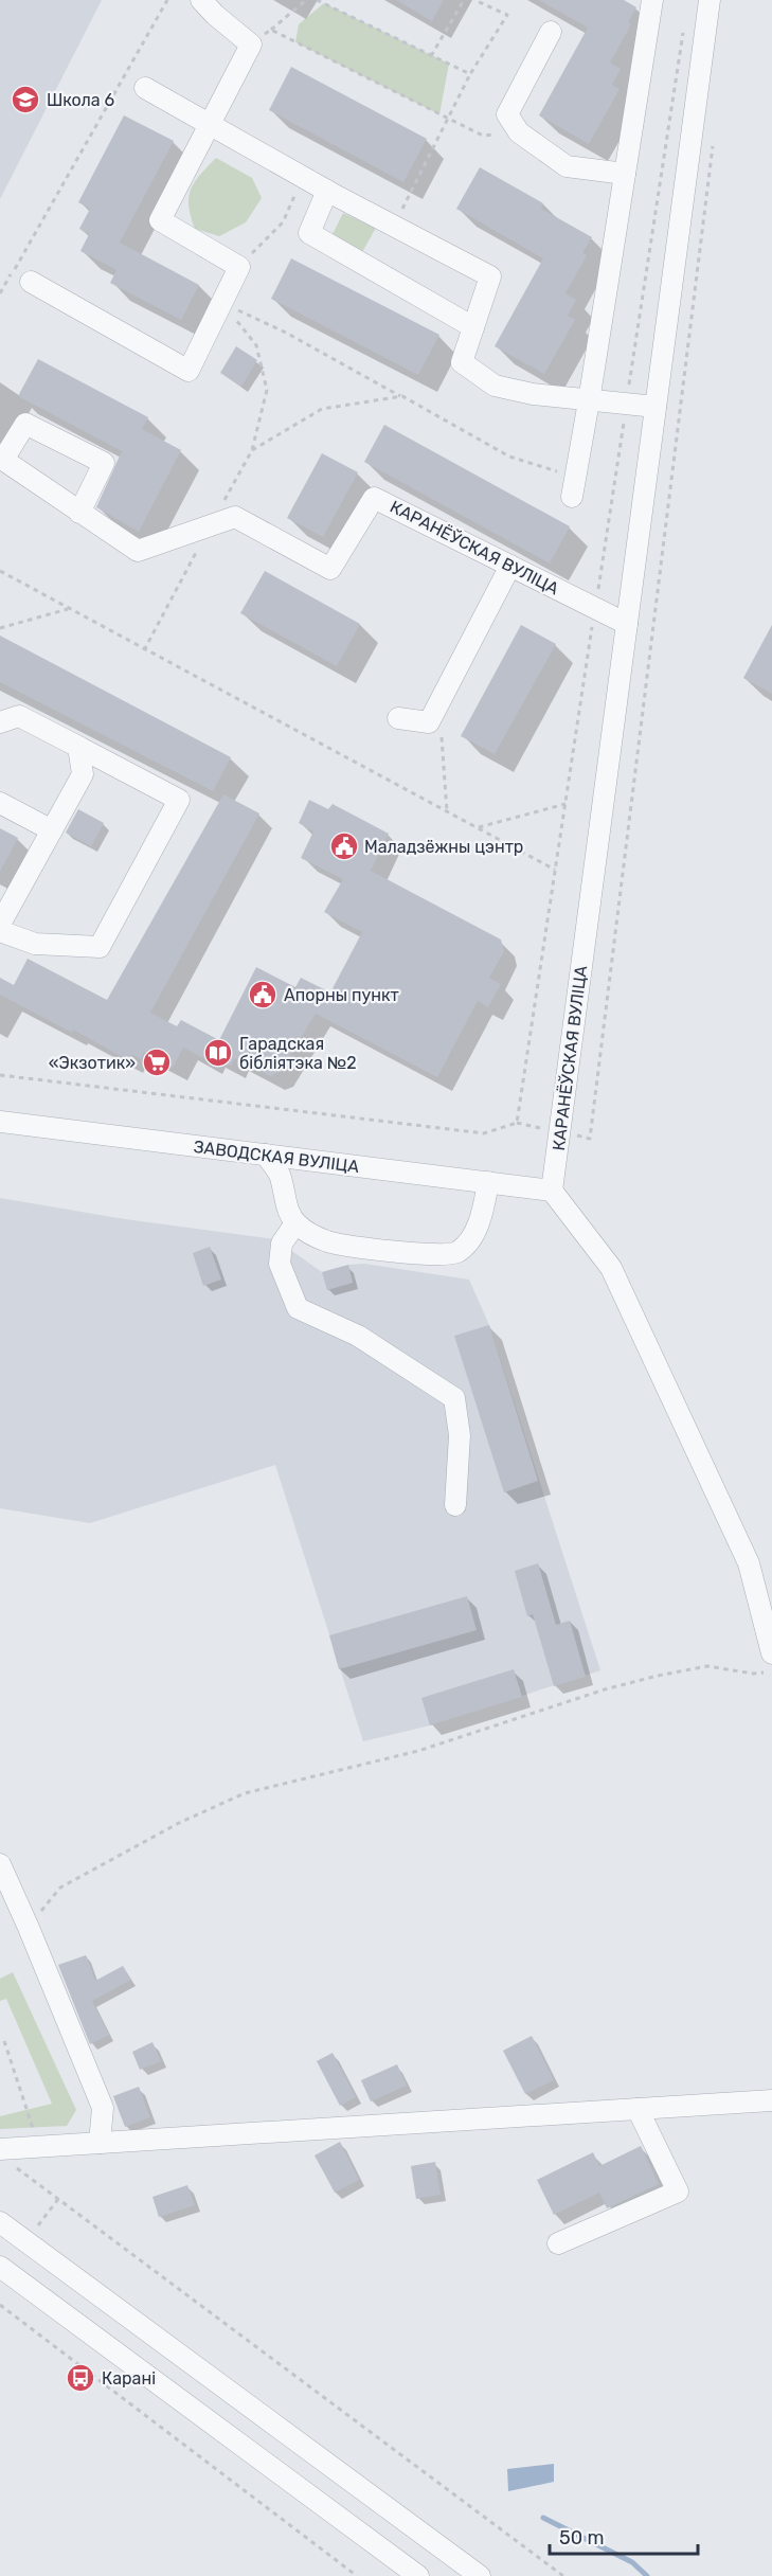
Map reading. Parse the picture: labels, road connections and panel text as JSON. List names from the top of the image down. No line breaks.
{"streets":{"street":["КАРАНЁЎСКАЯ ВУЛІЦА","ЗАВОДСКАЯ ВУЛІЦА"]},"crossings":[["КАРАНЁЎСКАЯ ВУЛІЦА","ЗАВОДСКАЯ ВУЛІЦА"]],"places":{"school or university":["Школа 6"],"public building":["Маладзёжны цэнтр","Апорны пункт"],"library":["Гарадская бібліятэка №2"],"supermarket":["«Экзотик»"],"bus stop":["Карані"]},"scale_bar":"50 m"}
